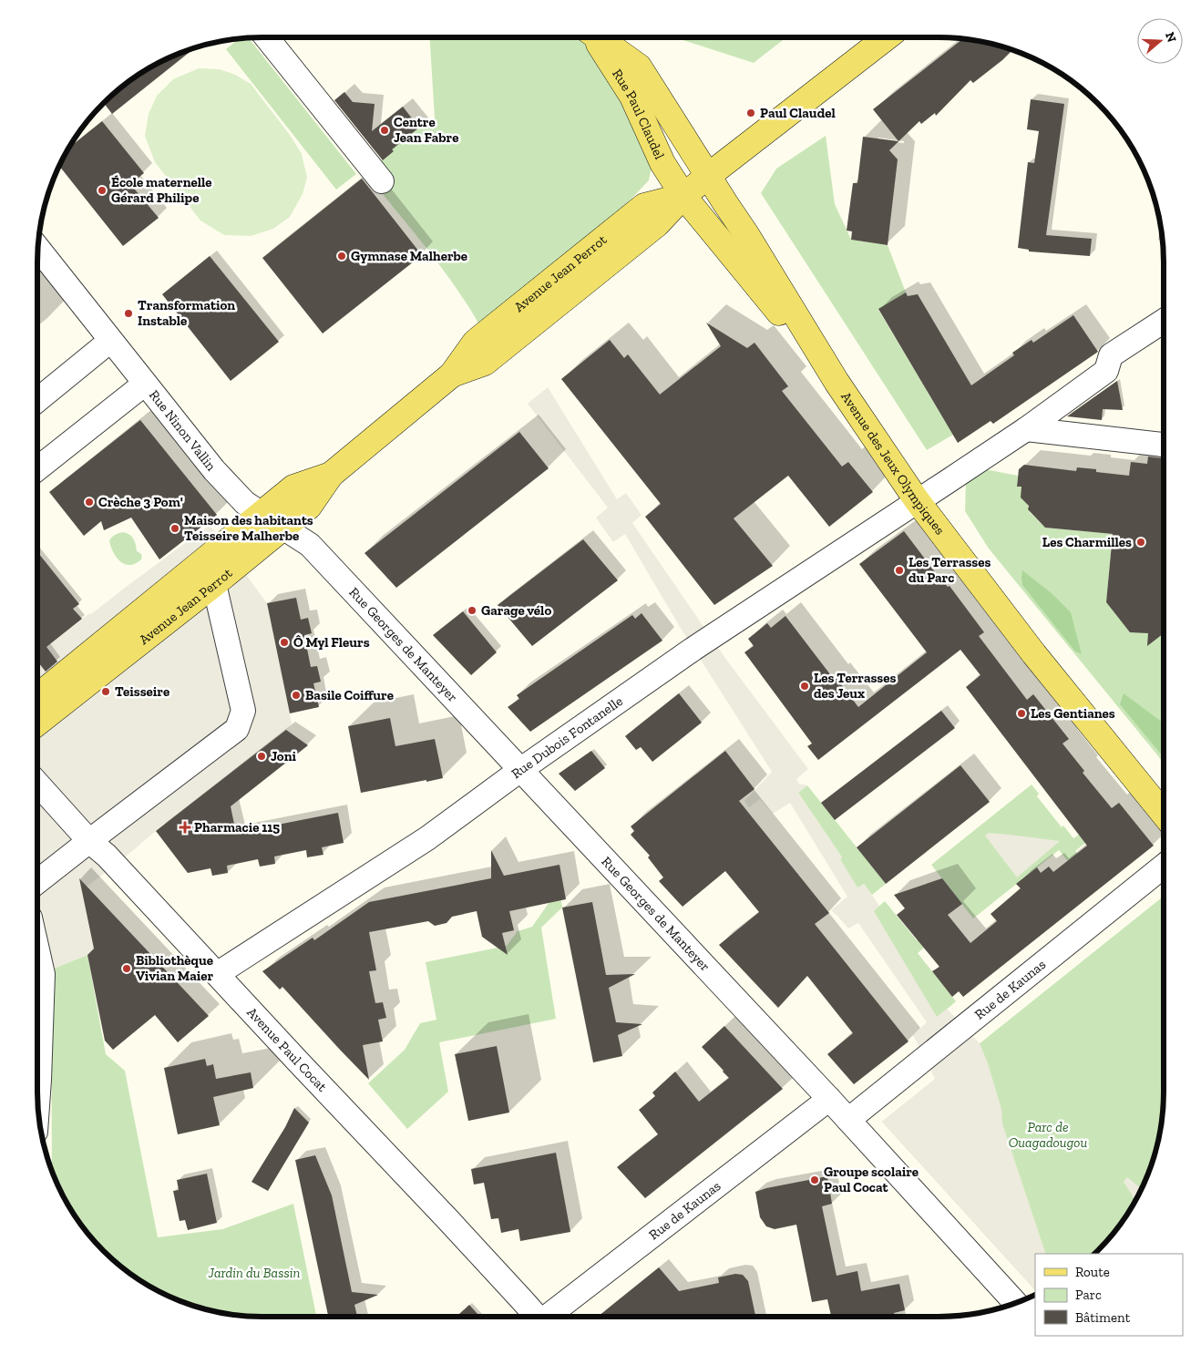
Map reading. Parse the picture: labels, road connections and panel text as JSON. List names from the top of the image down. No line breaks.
{"streets":{"main road":["Rue Paul Claudel","Avenue Jean Perrot","Avenue des Jeux Olympiques"],"street":["Rue Ninon Vallin","Rue Georges de Manteyer","Rue Dubois Fontanelle","Rue de Kaunas","Avenue Paul Cocat"]},"crossings":[["Rue Paul Claudel","Avenue Jean Perrot"],["Rue Paul Claudel","Avenue des Jeux Olympiques"],["Avenue Jean Perrot","Rue Ninon Vallin"],["Avenue Jean Perrot","Avenue des Jeux Olympiques"],["Avenue Jean Perrot","Rue Georges de Manteyer"],["Rue Ninon Vallin","Rue Georges de Manteyer"],["Avenue des Jeux Olympiques","Rue Dubois Fontanelle"],["Rue Georges de Manteyer","Rue Dubois Fontanelle"],["Rue Georges de Manteyer","Rue de Kaunas"],["Rue Dubois Fontanelle","Avenue Paul Cocat"]],"parks":["Parc de Ouagadougou","Jardin du Bassin"],"places":{"other":["Paul Claudel","Centre Jean Fabre","École maternelle Gérard Philipe","Gymnase Malherbe","Transformation Instable","Crèche 3 Pom'","Maison des habitants Teisseire Malherbe","Les Charmilles","Les Terrasses du Parc","Garage vélo","Ô Myl Fleurs","Les Terrasses des Jeux","Teisseire","Basile Coiffure","Les Gentianes","Joni","Bibliothèque Vivian Maier","Groupe scolaire Paul Cocat"],"health":["Pharmacie 115"]},"legend":["Route","Parc","Bâtiment"],"north":"right"}
